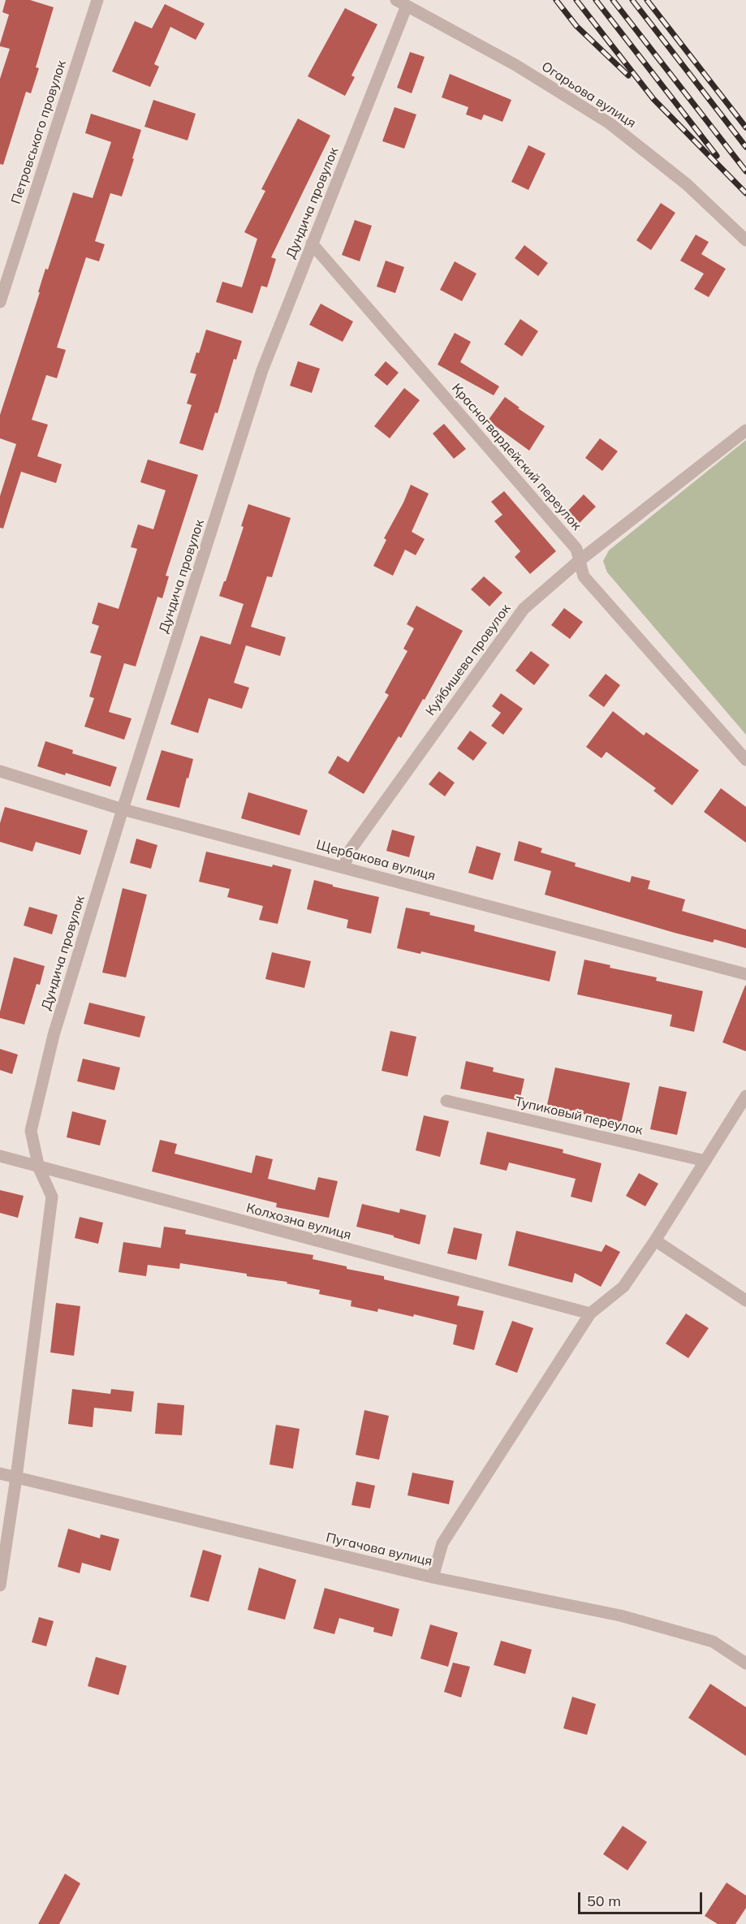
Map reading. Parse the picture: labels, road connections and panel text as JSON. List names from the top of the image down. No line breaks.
{"streets":{"street":["Огарьова вулиця","Петровського провулок","Дундича провулок","Красногвардейский переулок","Куйбишева провулок","Щербакова вулиця","Тупиковый переулок","Колхозна вулиця","Пугачова вулиця"]},"crossings":[["Огарьова вулиця","Дундича провулок"],["Дундича провулок","Красногвардейский переулок"],["Дундича провулок","Щербакова вулиця"],["Дундича провулок","Колхозна вулиця"],["Дундича провулок","Пугачова вулиця"],["Красногвардейский переулок","Куйбишева провулок"],["Куйбишева провулок","Щербакова вулиця"]],"scale_bar":"50 m"}
